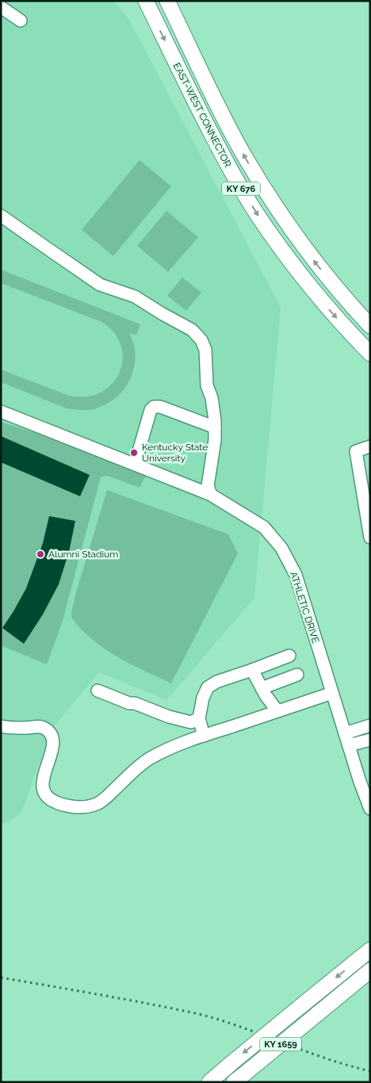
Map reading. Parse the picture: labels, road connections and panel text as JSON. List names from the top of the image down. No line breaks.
{"streets":{"main road":["EAST-WEST CONNECTOR","KY 676","KY 1659"],"street":["ATHLETIC DRIVE"]},"places":["Kentucky State University","Alumni Stadium"]}
